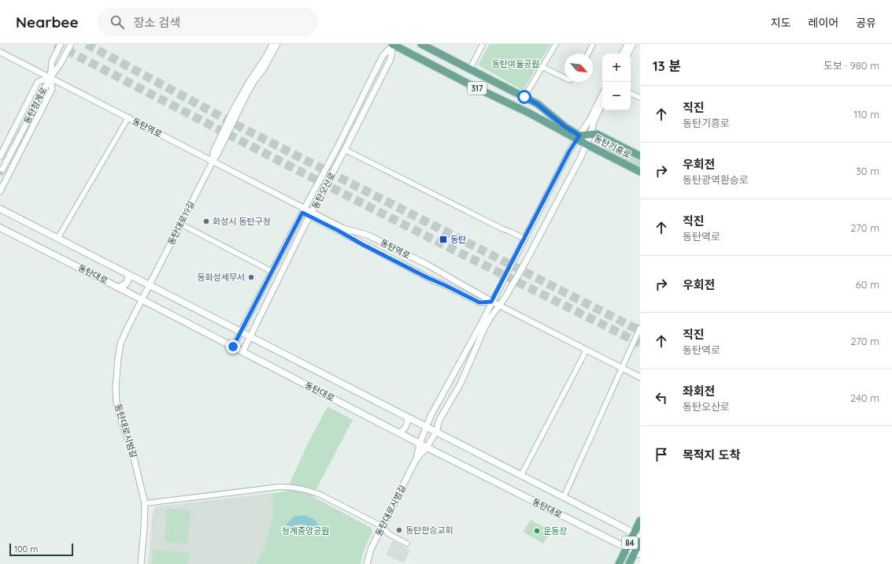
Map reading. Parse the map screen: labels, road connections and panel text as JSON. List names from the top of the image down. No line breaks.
{"streets":{"main road":["317","동탄기흥로","동탄대로","84"],"street":["동탄청계로","동탄역로","동탄오산로","동탄대로19길","동탄대로시범길"]},"crossings":[["동탄청계로","동탄역로"],["동탄역로","동탄오산로"],["동탄역로","동탄대로19길"],["동탄기흥로","동탄오산로"],["동탄오산로","동탄대로"],["동탄대로19길","동탄대로"],["동탄대로19길","동탄대로시범길"],["동탄대로","동탄대로시범길"],["동탄대로","84"]],"parks":["동탄여울공원","청계중앙공원"],"places":{"other":["화성시 동탄구청","동화성세무서","동탄한승교회","운동장"],"transit":["동탄"]},"scale_bar":"100 m","north":"bottom right","page":{"header":"Nearbee","search":"장소 검색","nav":["지도","레이어","공유"],"heading":["13 분","도보 · 980 m"],"map_buttons":["+","−"],"list":[["직진","동탄기흥로","110 m"],["우회전","동탄광역환승로","30 m"],["직진","동탄역로","270 m"],["우회전","60 m"],["직진","동탄역로","270 m"],["좌회전","동탄오산로","240 m"],"목적지 도착"],"scale":"100 m"}}
